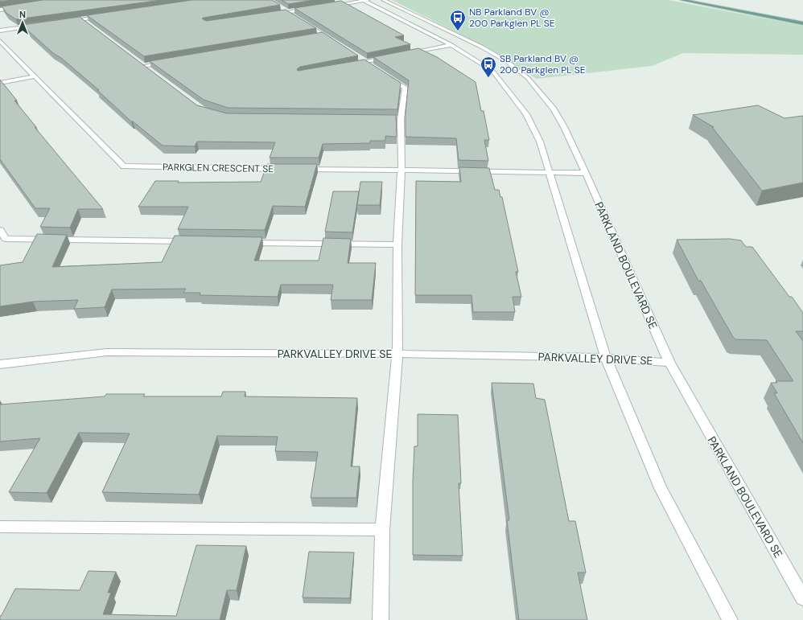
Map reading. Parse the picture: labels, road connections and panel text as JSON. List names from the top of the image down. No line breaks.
{"streets":{"street":["PARKGLEN CRESCENT SE","PARKLAND BOULEVARD SE","PARKVALLEY DRIVE SE"]},"crossings":[["PARKGLEN CRESCENT SE","PARKLAND BOULEVARD SE"],["PARKLAND BOULEVARD SE","PARKVALLEY DRIVE SE"]],"places":{"bus stop":["NB Parkland BV @ 200 Parkglen PL SE","SB Parkland BV @ 200 Parkglen PL SE"]},"north":"top"}
